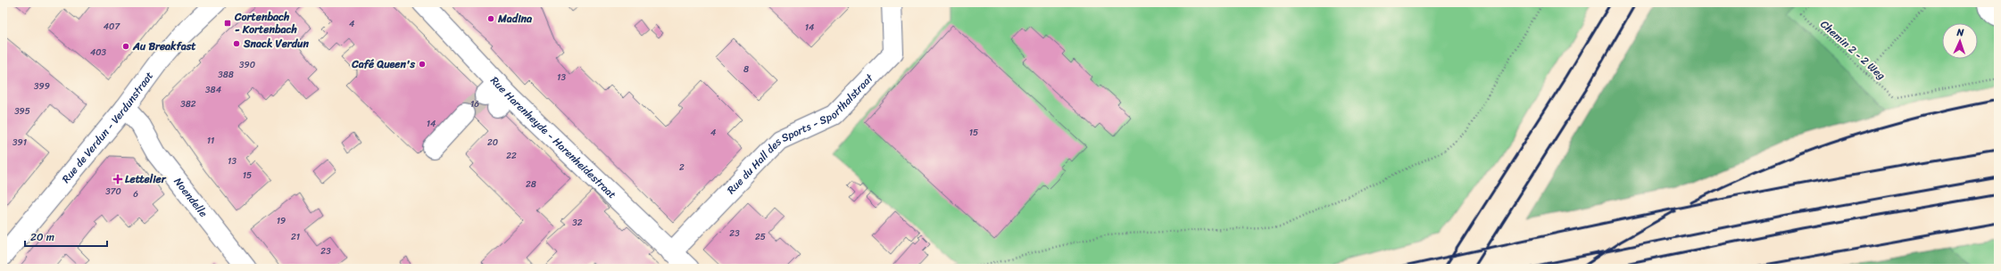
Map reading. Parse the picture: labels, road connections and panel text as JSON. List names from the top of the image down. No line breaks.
{"streets":{"street":["Rue de Verdun - Verdunstraat","Rue du Hall des Sports - Sporthalstraat","Rue Harenheyde - Harenheidestraat","Noendelle"],"path":["Chemin 2 - 2 Weg"]},"crossings":[["Rue de Verdun - Verdunstraat","Noendelle"],["Rue du Hall des Sports - Sporthalstraat","Rue Harenheyde - Harenheidestraat"]],"places":{"other":["Madina","Snack Verdun","Au Breakfast","Café Queen's"],"transit":["Cortenbach - Kortenbach"],"health":["Lettelier"]},"house_numbers":["4","407","14","403","390","8","388","13","399","384","382","16","395","14","4","15","11","391","20","22","13","2","15","28","370","6","19","32","23","21","25","23"],"scale_bar":"20 m","north":"top"}
